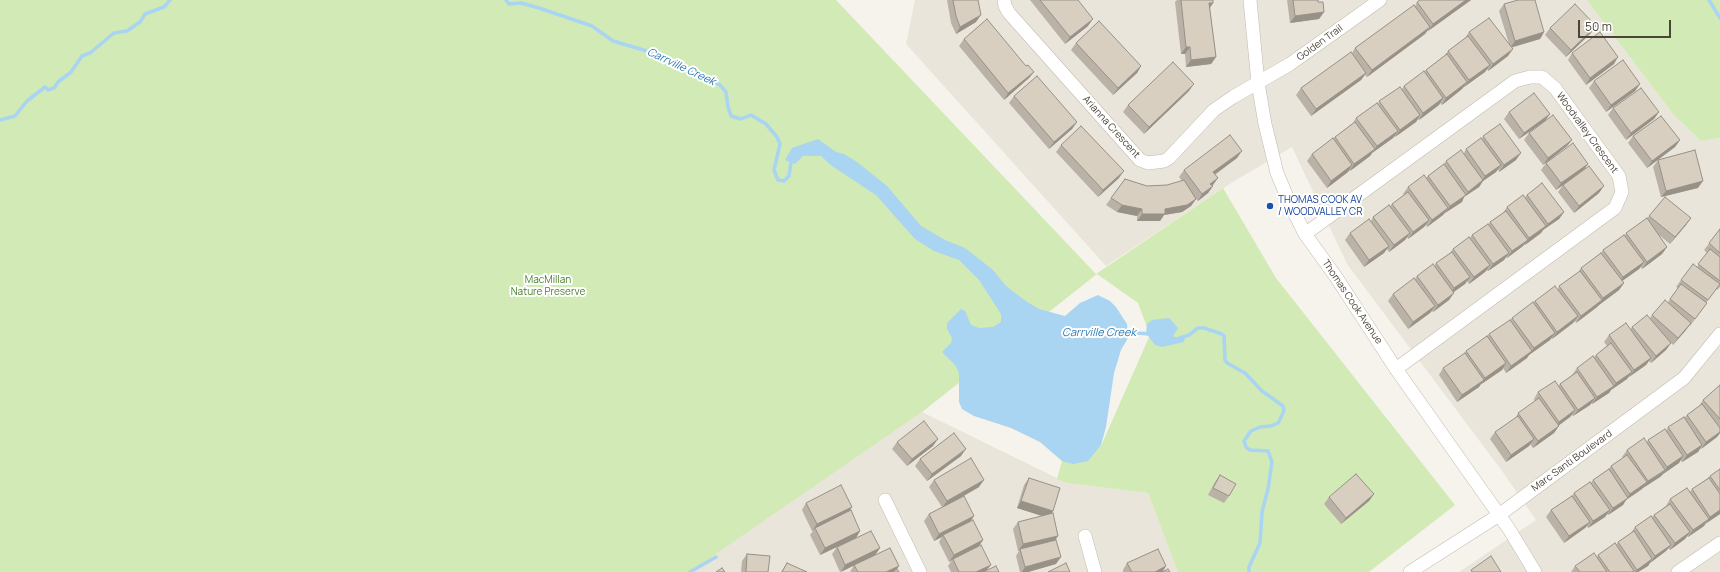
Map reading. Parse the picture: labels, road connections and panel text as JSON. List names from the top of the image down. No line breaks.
{"streets":{"street":["Golden Trail","Arianna Crescent","Woodvalley Crescent","Thomas Cook Avenue","Marc Santi Boulevard"]},"crossings":[["Golden Trail","Arianna Crescent"],["Golden Trail","Thomas Cook Avenue"],["Arianna Crescent","Thomas Cook Avenue"],["Woodvalley Crescent","Thomas Cook Avenue"],["Thomas Cook Avenue","Marc Santi Boulevard"]],"water":["Carrville Creek"],"parks":["MacMillan Nature Preserve"],"places":["THOMAS COOK AV / WOODVALLEY CR"],"scale_bar":"50 m"}
